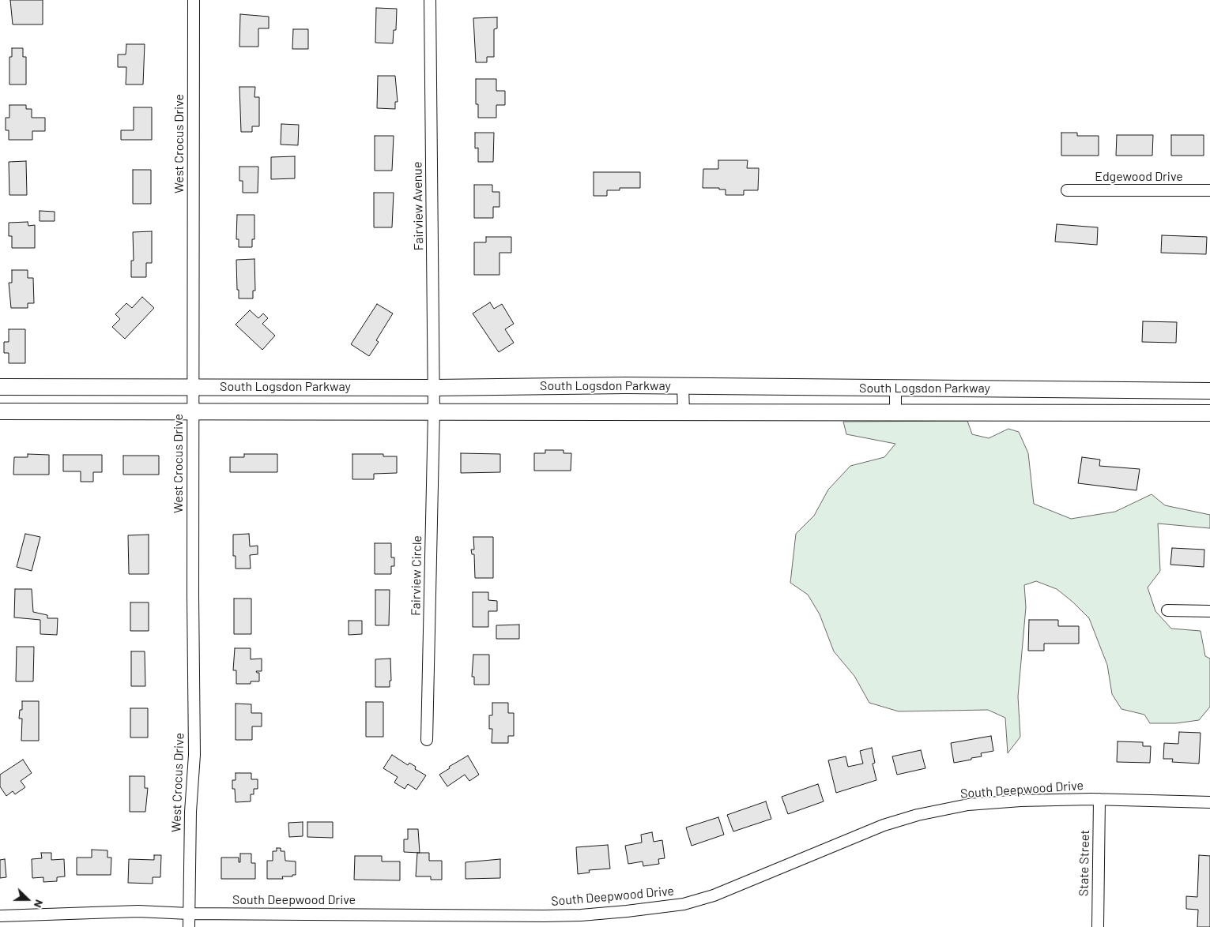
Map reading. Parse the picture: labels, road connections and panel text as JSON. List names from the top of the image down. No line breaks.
{"streets":{"main road":["South Logsdon Parkway"],"street":["West Crocus Drive","Edgewood Drive","Fairview Avenue","Fairview Circle","South Deepwood Drive","State Street"]},"crossings":[["West Crocus Drive","South Logsdon Parkway"],["West Crocus Drive","South Deepwood Drive"],["Fairview Avenue","South Logsdon Parkway"],["Fairview Avenue","Fairview Circle"],["South Logsdon Parkway","Fairview Circle"],["South Deepwood Drive","State Street"]],"north":"right"}
